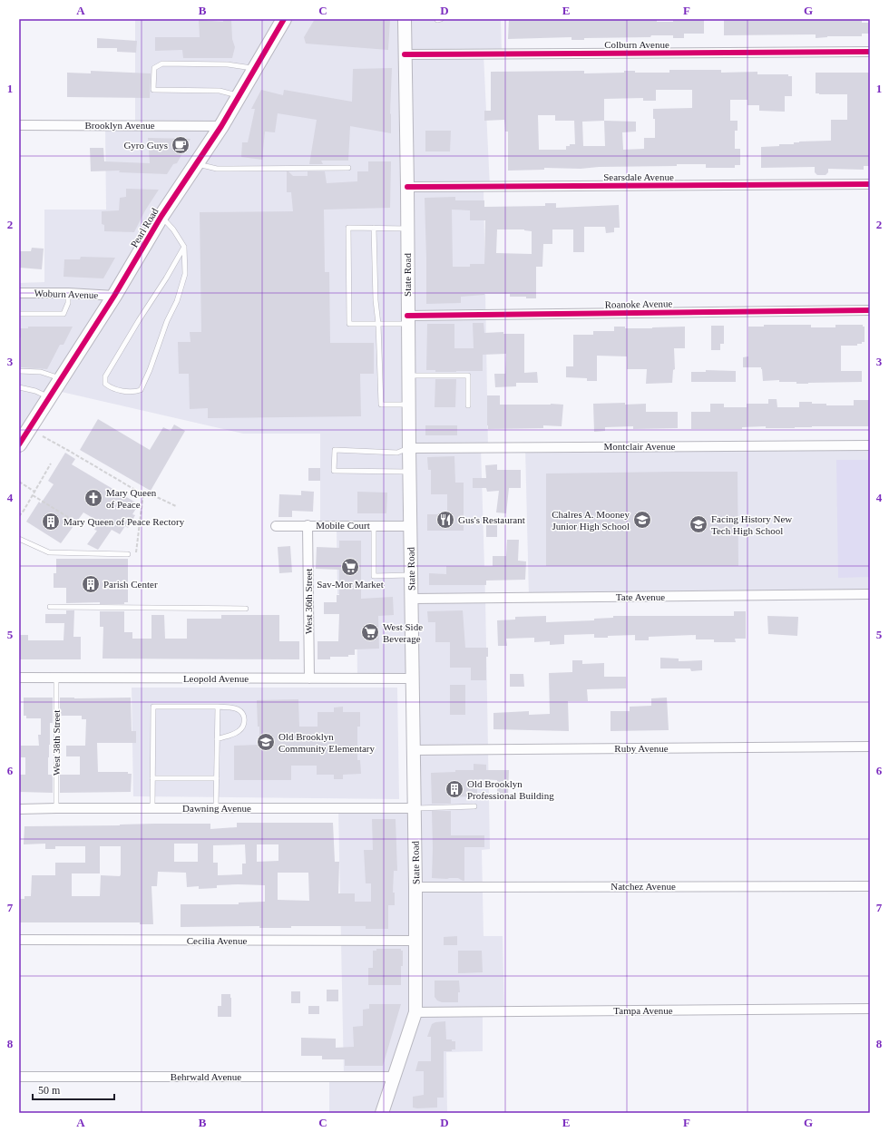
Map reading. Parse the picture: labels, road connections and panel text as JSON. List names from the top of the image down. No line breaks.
{"streets":{"main road":["Pearl Road","State Road"],"street":["Colburn Avenue","Brooklyn Avenue","Searsdale Avenue","Woburn Avenue","Roanoke Avenue","Montclair Avenue","Mobile Court","Tate Avenue","West 36th Street","Leopold Avenue","Ruby Avenue","Dawning Avenue","Natchez Avenue","Cecilia Avenue","Tampa Avenue","Behrwald Avenue"],"lane":["West 38th Street"]},"crossings":[["Colburn Avenue","State Road"],["Brooklyn Avenue","Pearl Road"],["Searsdale Avenue","State Road"],["Pearl Road","Woburn Avenue"],["State Road","Roanoke Avenue"],["State Road","Montclair Avenue"],["State Road","Mobile Court"],["State Road","Tate Avenue"],["State Road","Leopold Avenue"],["State Road","Ruby Avenue"],["State Road","Dawning Avenue"],["State Road","Natchez Avenue"],["State Road","Cecilia Avenue"],["State Road","Tampa Avenue"],["State Road","Behrwald Avenue"],["Mobile Court","West 36th Street"],["West 36th Street","Leopold Avenue"],["Leopold Avenue","West 38th Street"],["West 38th Street","Dawning Avenue"]],"places":{"cafe":["Gyro Guys"],"church":["Mary Queen of Peace"],"restaurant":["Gus's Restaurant"],"school or university":["Chalres A. Mooney Junior High School","Facing History New Tech High School","Old Brooklyn Community Elementary"],"building":["Mary Queen of Peace Rectory","Parish Center","Old Brooklyn Professional Building"],"supermarket":["Sav-Mor Market","West Side Beverage"]},"scale_bar":"50 m","grid":{"columns":["A","B","C","D","E","F","G"],"rows":["1","2","3","4","5","6","7","8"]}}
